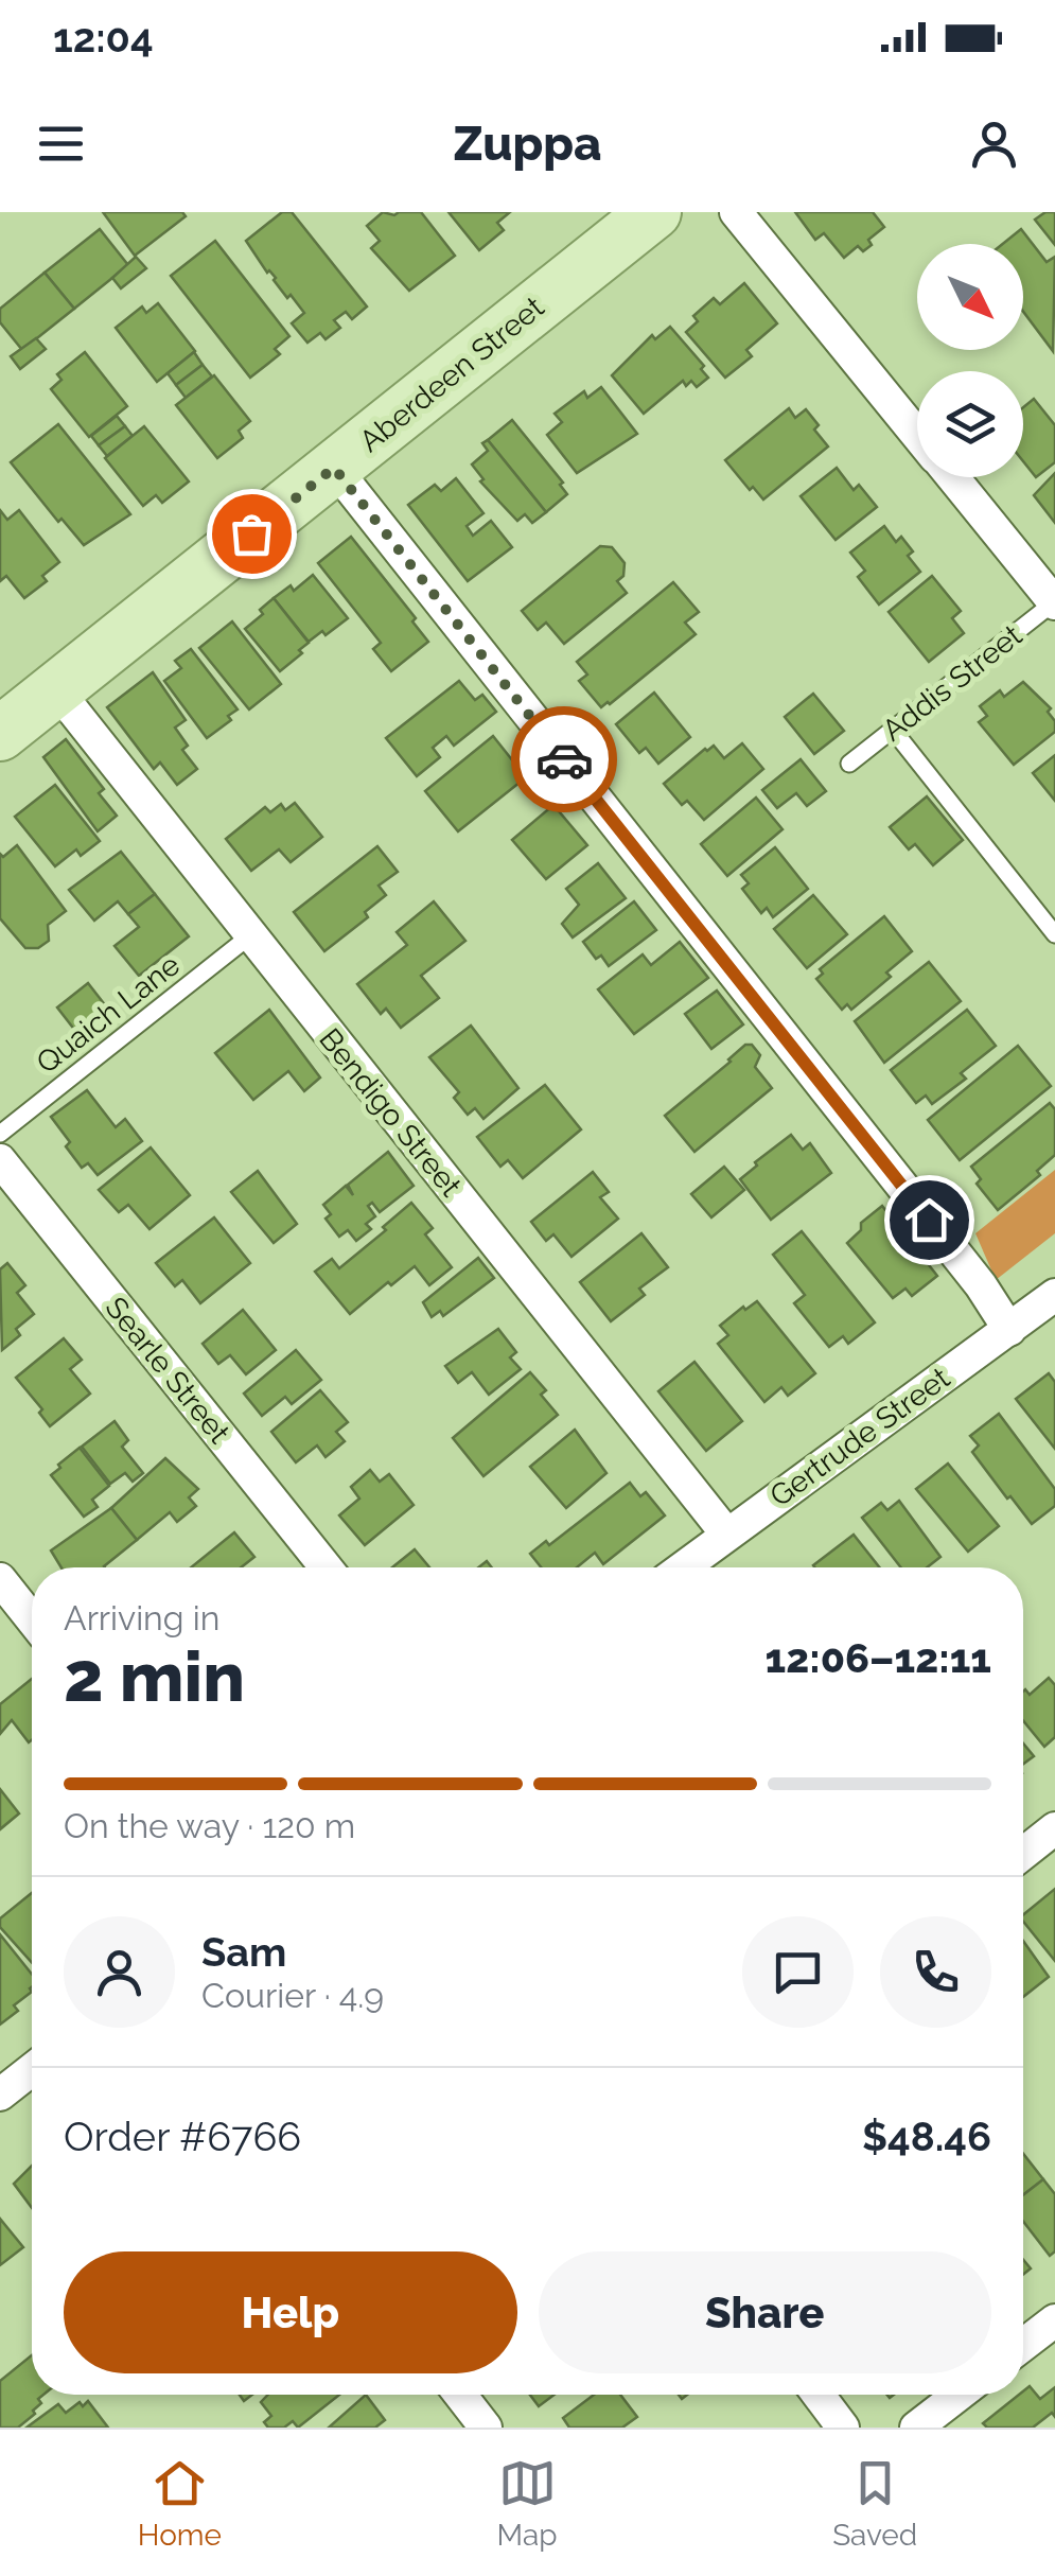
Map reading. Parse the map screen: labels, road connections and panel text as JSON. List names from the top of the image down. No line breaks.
{"streets":{"main road":["Aberdeen Street"],"street":["Bendigo Street","Searle Street","Gertrude Street"],"lane":["Addis Street","Quaich Lane"]},"crossings":[["Aberdeen Street","Bendigo Street"],["Quaich Lane","Bendigo Street"],["Bendigo Street","Gertrude Street"]],"north":"bottom right","page":{"status":"12:04","header":"Zuppa","heading":["2 min","Arriving in","12:06–12:11"],"panel":["Sam","Courier · 4.9","Order #6766","$48.46"],"bar":"On the way · 120 m","buttons":["Help","Share"],"tabs":["Home","Map","Saved"]}}
